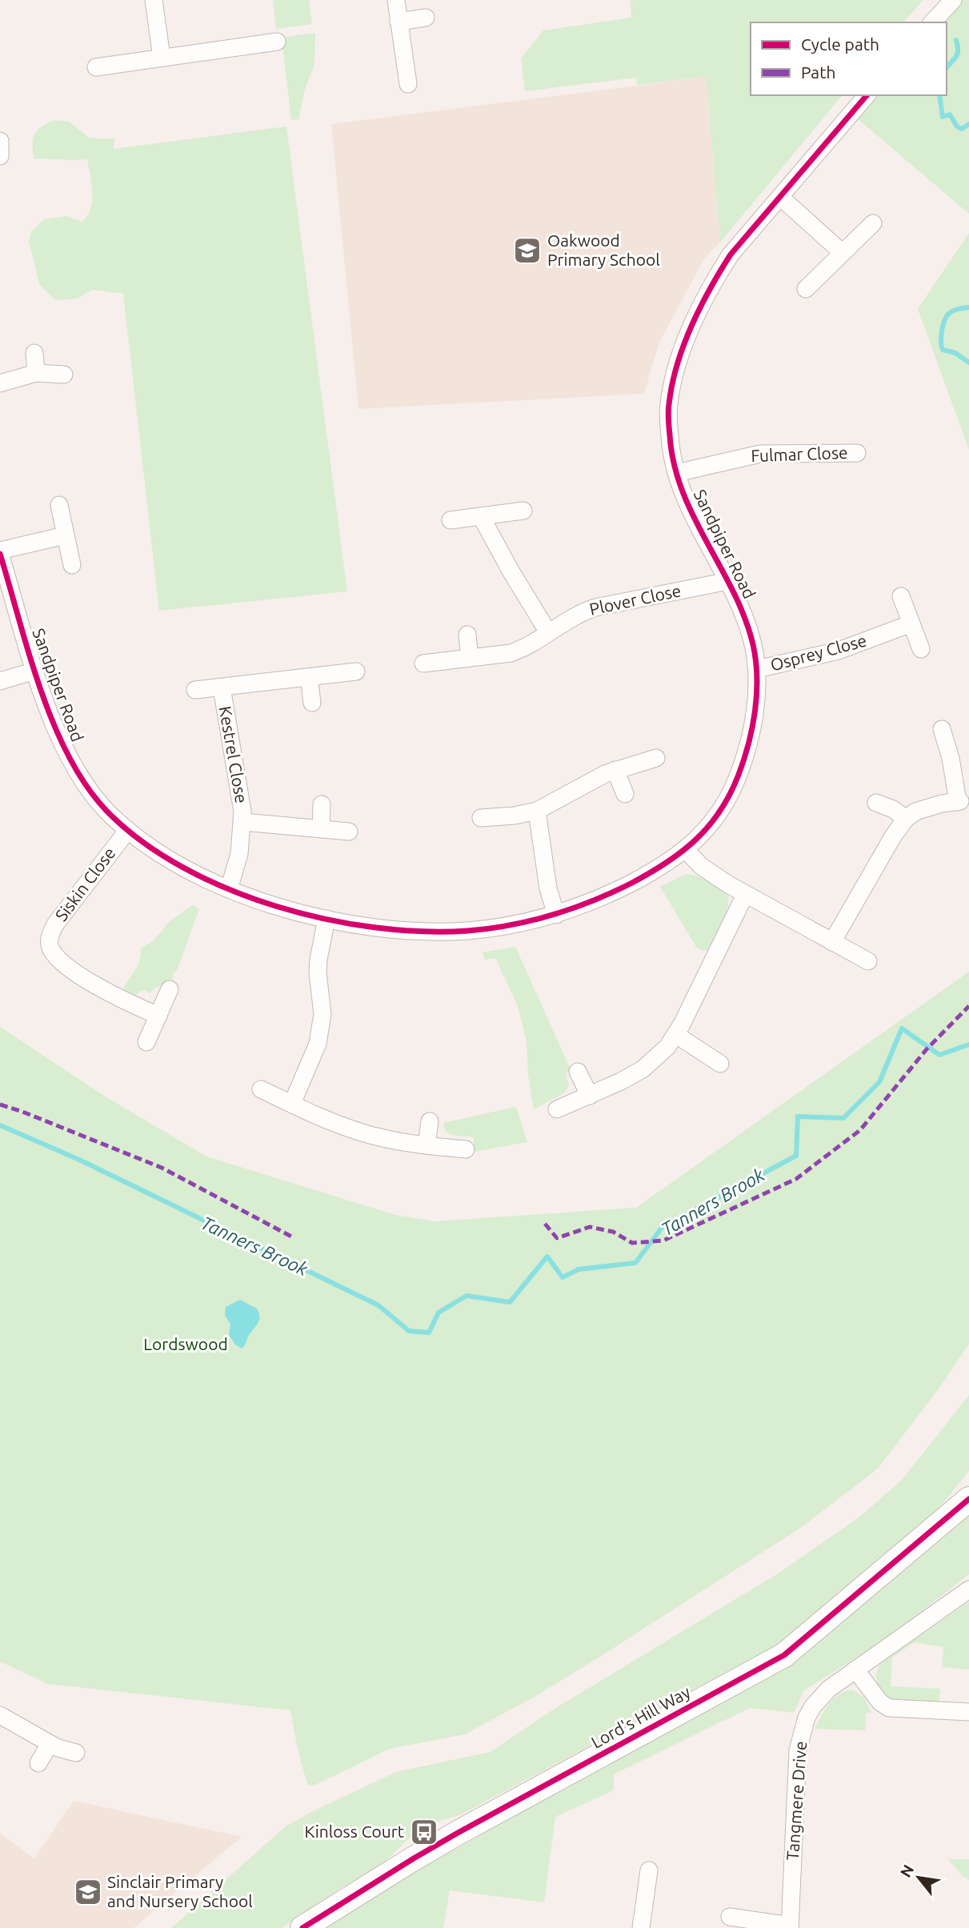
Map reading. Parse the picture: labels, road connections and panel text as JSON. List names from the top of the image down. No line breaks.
{"streets":{"street":["Fulmar Close","Sandpiper Road","Plover Close","Osprey Close","Kestrel Close","Siskin Close","Lord's Hill Way","Tangmere Drive"]},"crossings":[["Fulmar Close","Sandpiper Road"],["Sandpiper Road","Plover Close"],["Sandpiper Road","Osprey Close"],["Sandpiper Road","Kestrel Close"],["Sandpiper Road","Siskin Close"]],"water":["Tanners Brook"],"parks":["Lordswood"],"places":{"school or university":["Oakwood Primary School","Sinclair Primary and Nursery School"],"bus stop":["Kinloss Court"]},"legend":["Cycle path","Path"],"north":"top left"}
